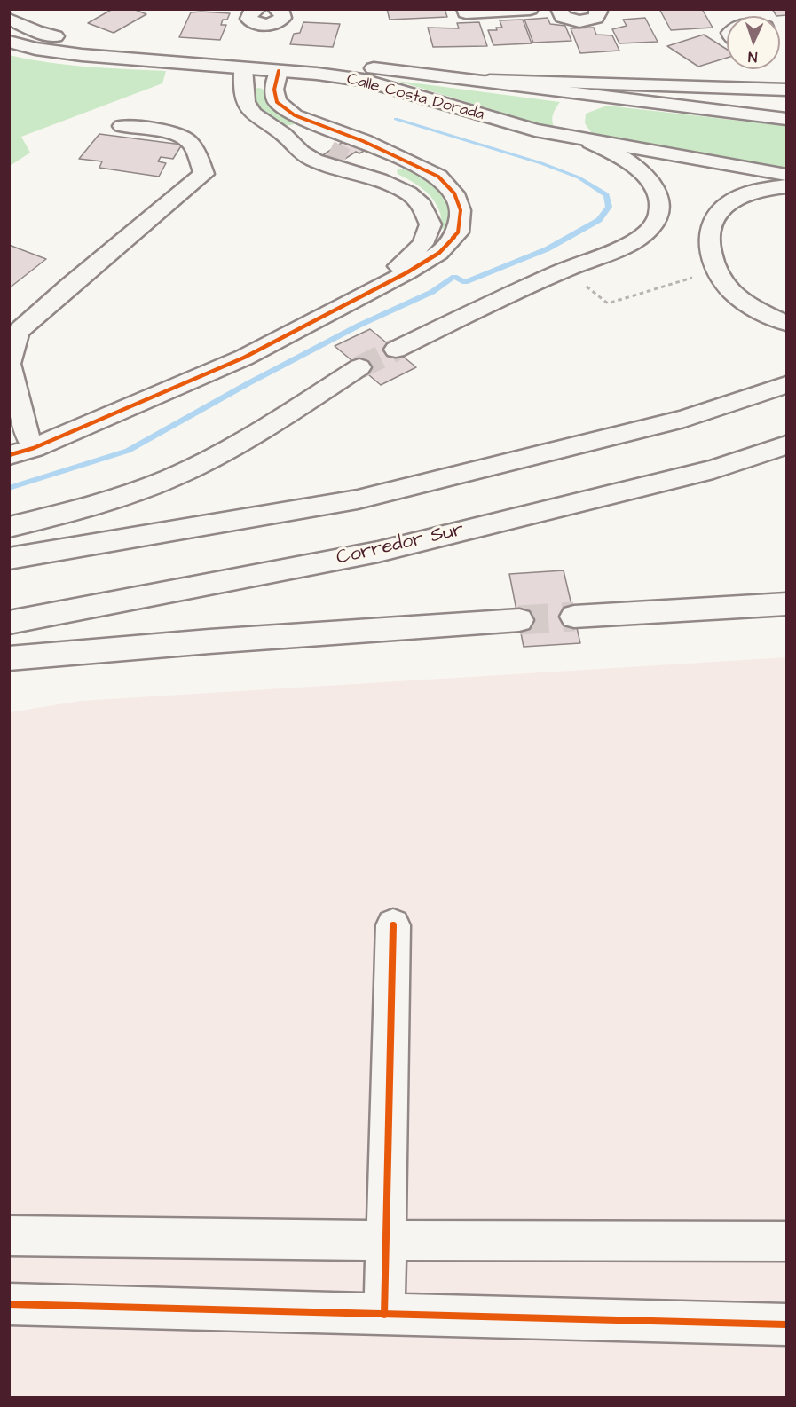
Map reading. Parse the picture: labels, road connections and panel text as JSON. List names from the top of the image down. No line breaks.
{"streets":{"main road":["Calle Costa Dorada","Corredor Sur"]},"north":"bottom"}
